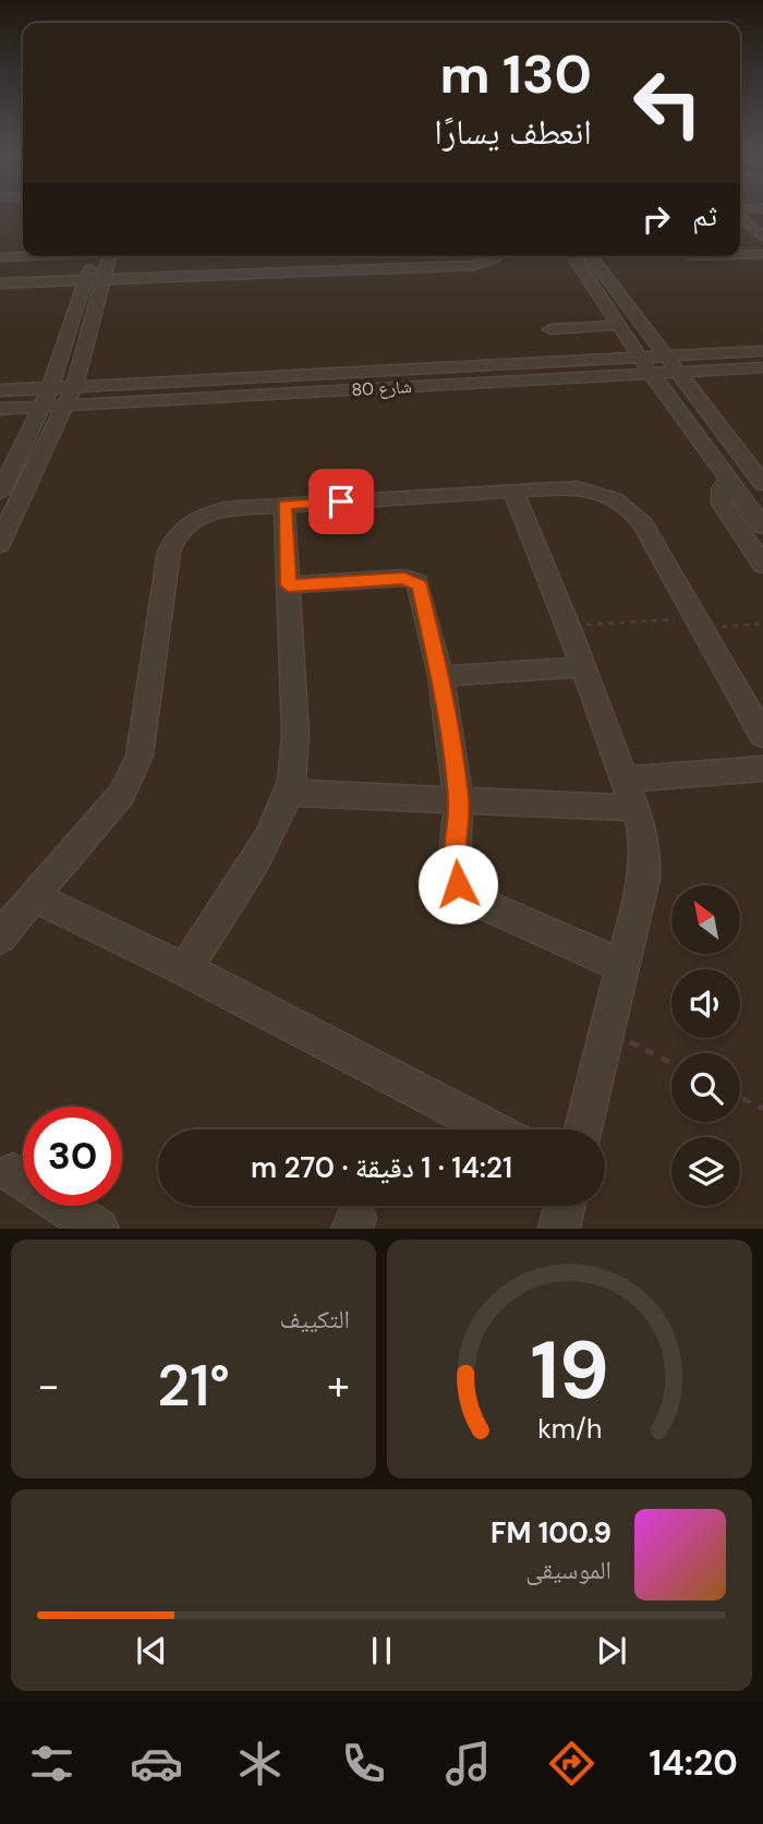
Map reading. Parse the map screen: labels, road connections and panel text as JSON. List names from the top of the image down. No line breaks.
{"streets":{"street":["شارع 80"]},"north":"top left","page":{"turn":["130 m","انعطف يسارًا"],"then":"ثم","limit":"30","trip":"14:21 · 1 دقيقة · 270 m","tile":"التكييف","heat":["−","21°","+"],"song":["100.9 FM","الموسيقى"],"tabs":"14:20","gauge":["19","km/h"]}}
